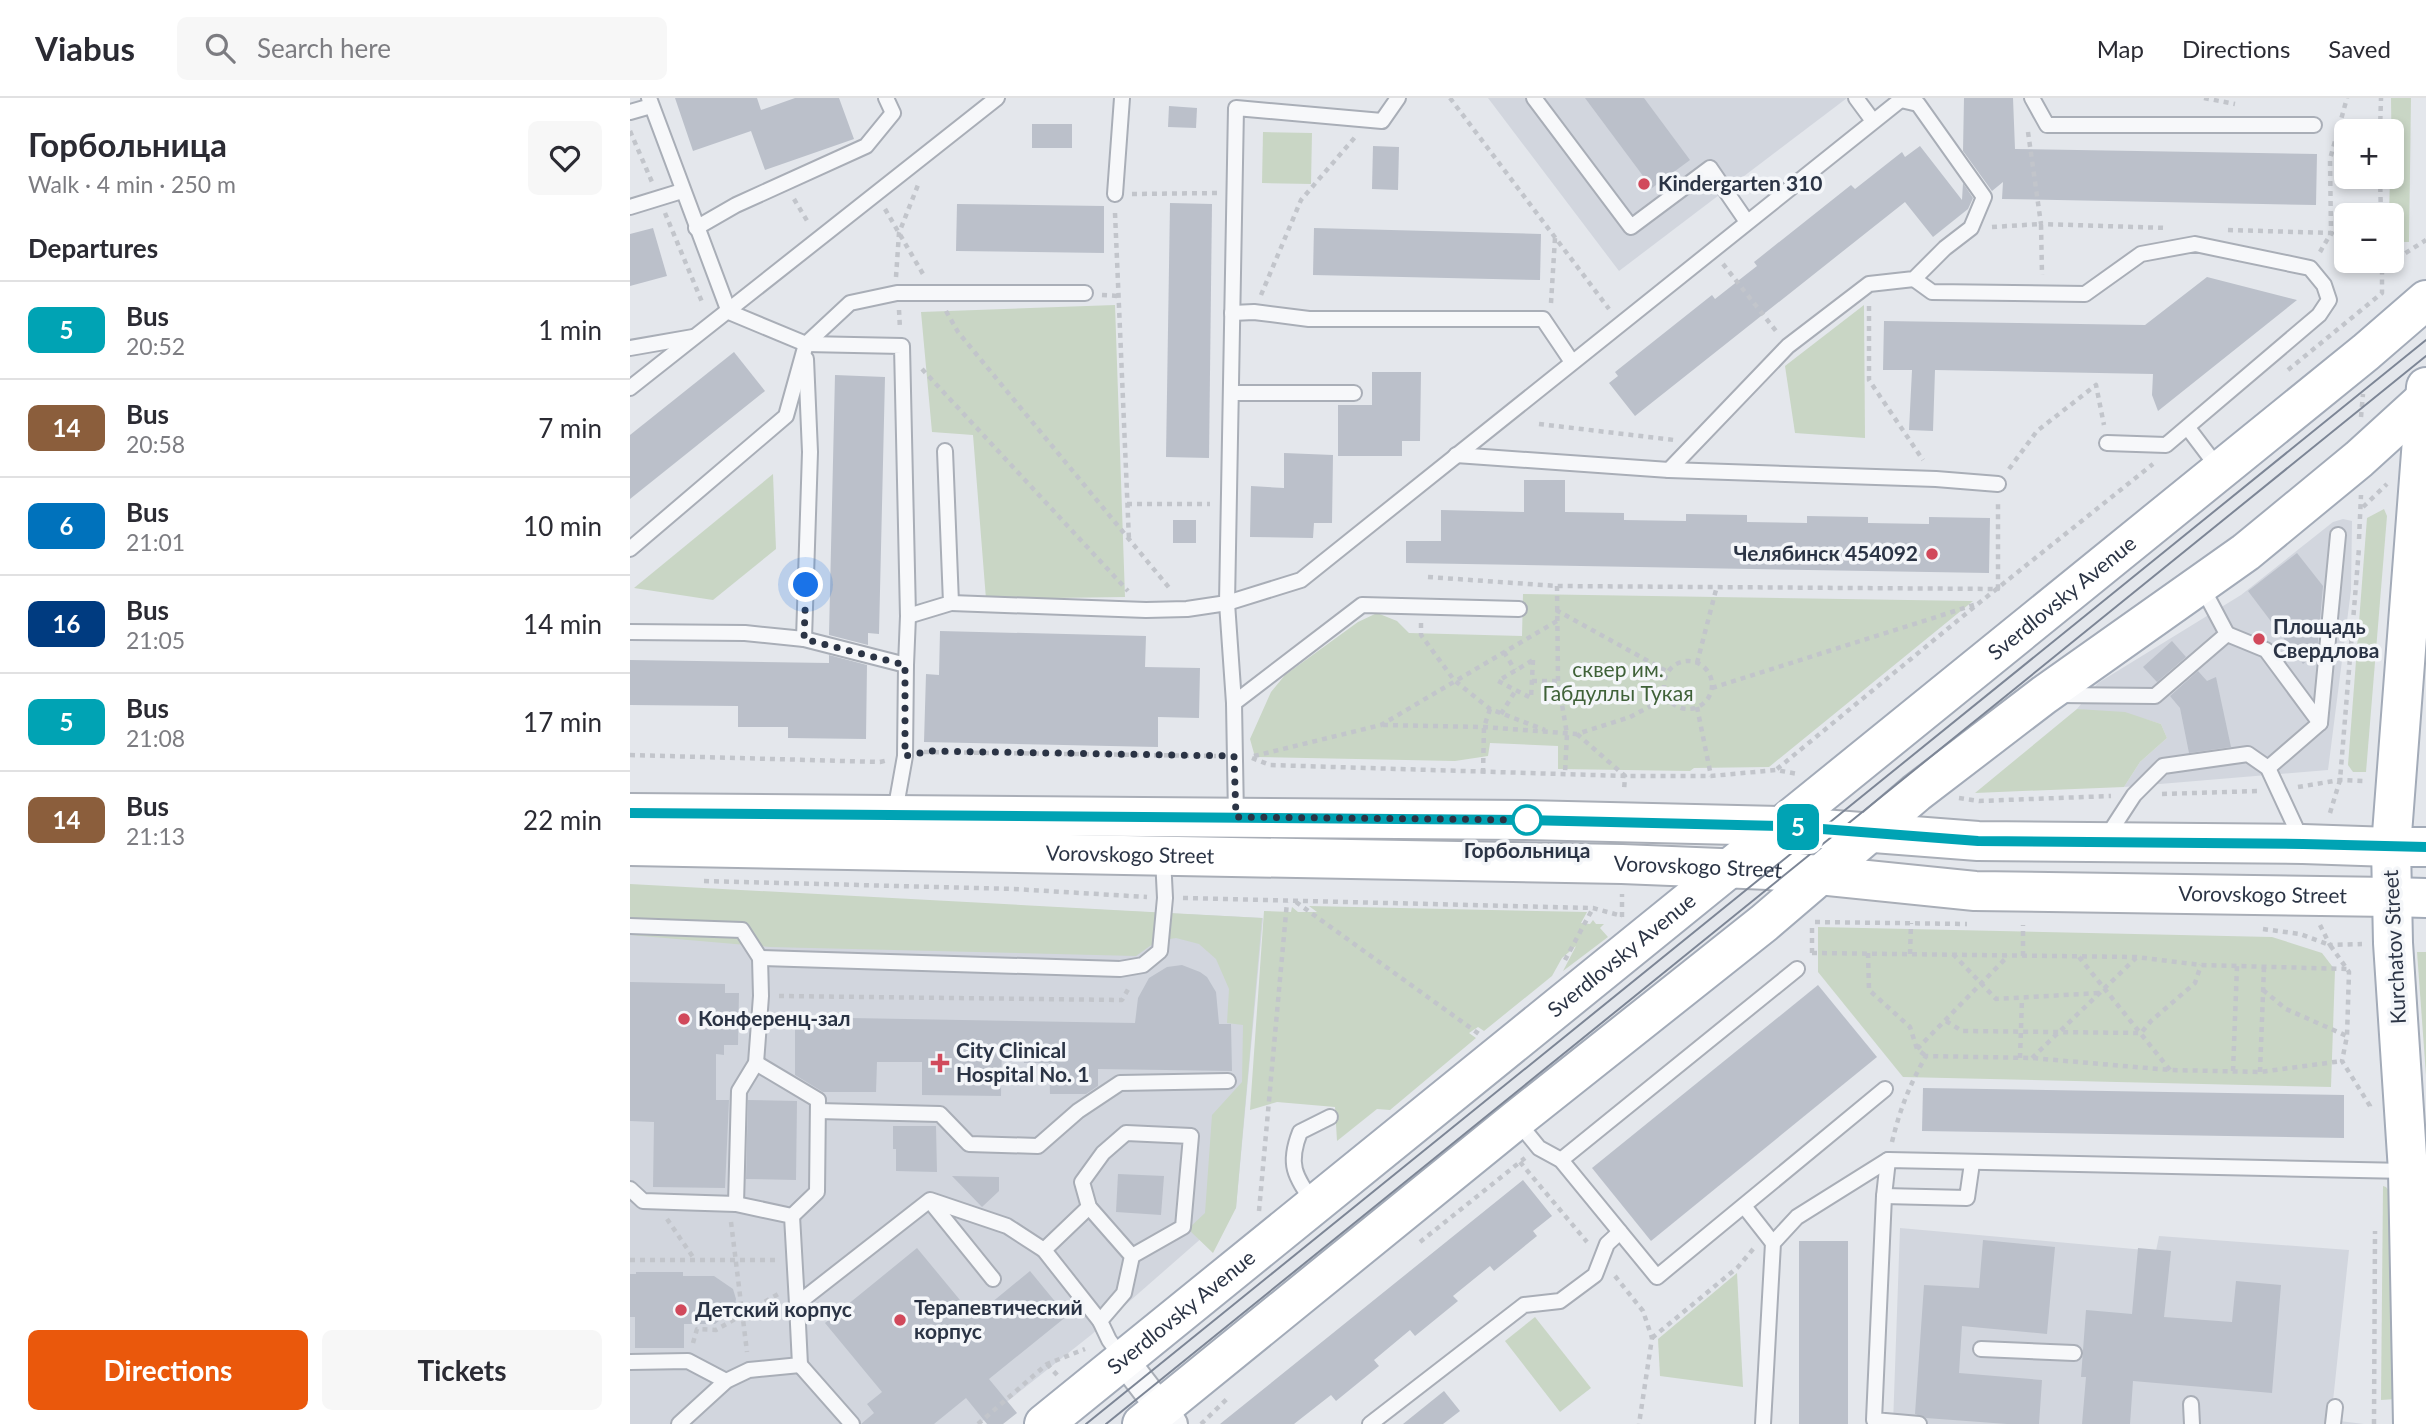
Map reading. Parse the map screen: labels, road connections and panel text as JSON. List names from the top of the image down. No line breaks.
{"streets":{"main road":["Sverdlovsky Avenue","Vorovskogo Street","Kurchatov Street"]},"crossings":[["Sverdlovsky Avenue","Vorovskogo Street"],["Vorovskogo Street","Kurchatov Street"]],"parks":["сквер им. Габдуллы Тукая"],"places":{"other":["Kindergarten 310","Челябинск 454092","Площадь Свердлова","Горбольница","Конференц-зал","Детский корпус","Терапевтический корпус"],"health":["City Clinical Hospital No. 1"]},"lines":["bus line 5"],"page":{"header":"Viabus","search":"Search here","nav":["Map","Directions","Saved"],"heading":[["Горбольница","Walk · 4 min · 250 m"],"Departures"],"on_map":"5","map_buttons":["+","−"],"list":[{"mark":"5","name":"Bus","note":"20:52","value":"1 min"},{"mark":"14","name":"Bus","note":"20:58","value":"7 min"},{"mark":"6","name":"Bus","note":"21:01","value":"10 min"},{"mark":"16","name":"Bus","note":"21:05","value":"14 min"},{"mark":"5","name":"Bus","note":"21:08","value":"17 min"},{"mark":"14","name":"Bus","note":"21:13","value":"22 min"}],"buttons":["Directions","Tickets"]}}
